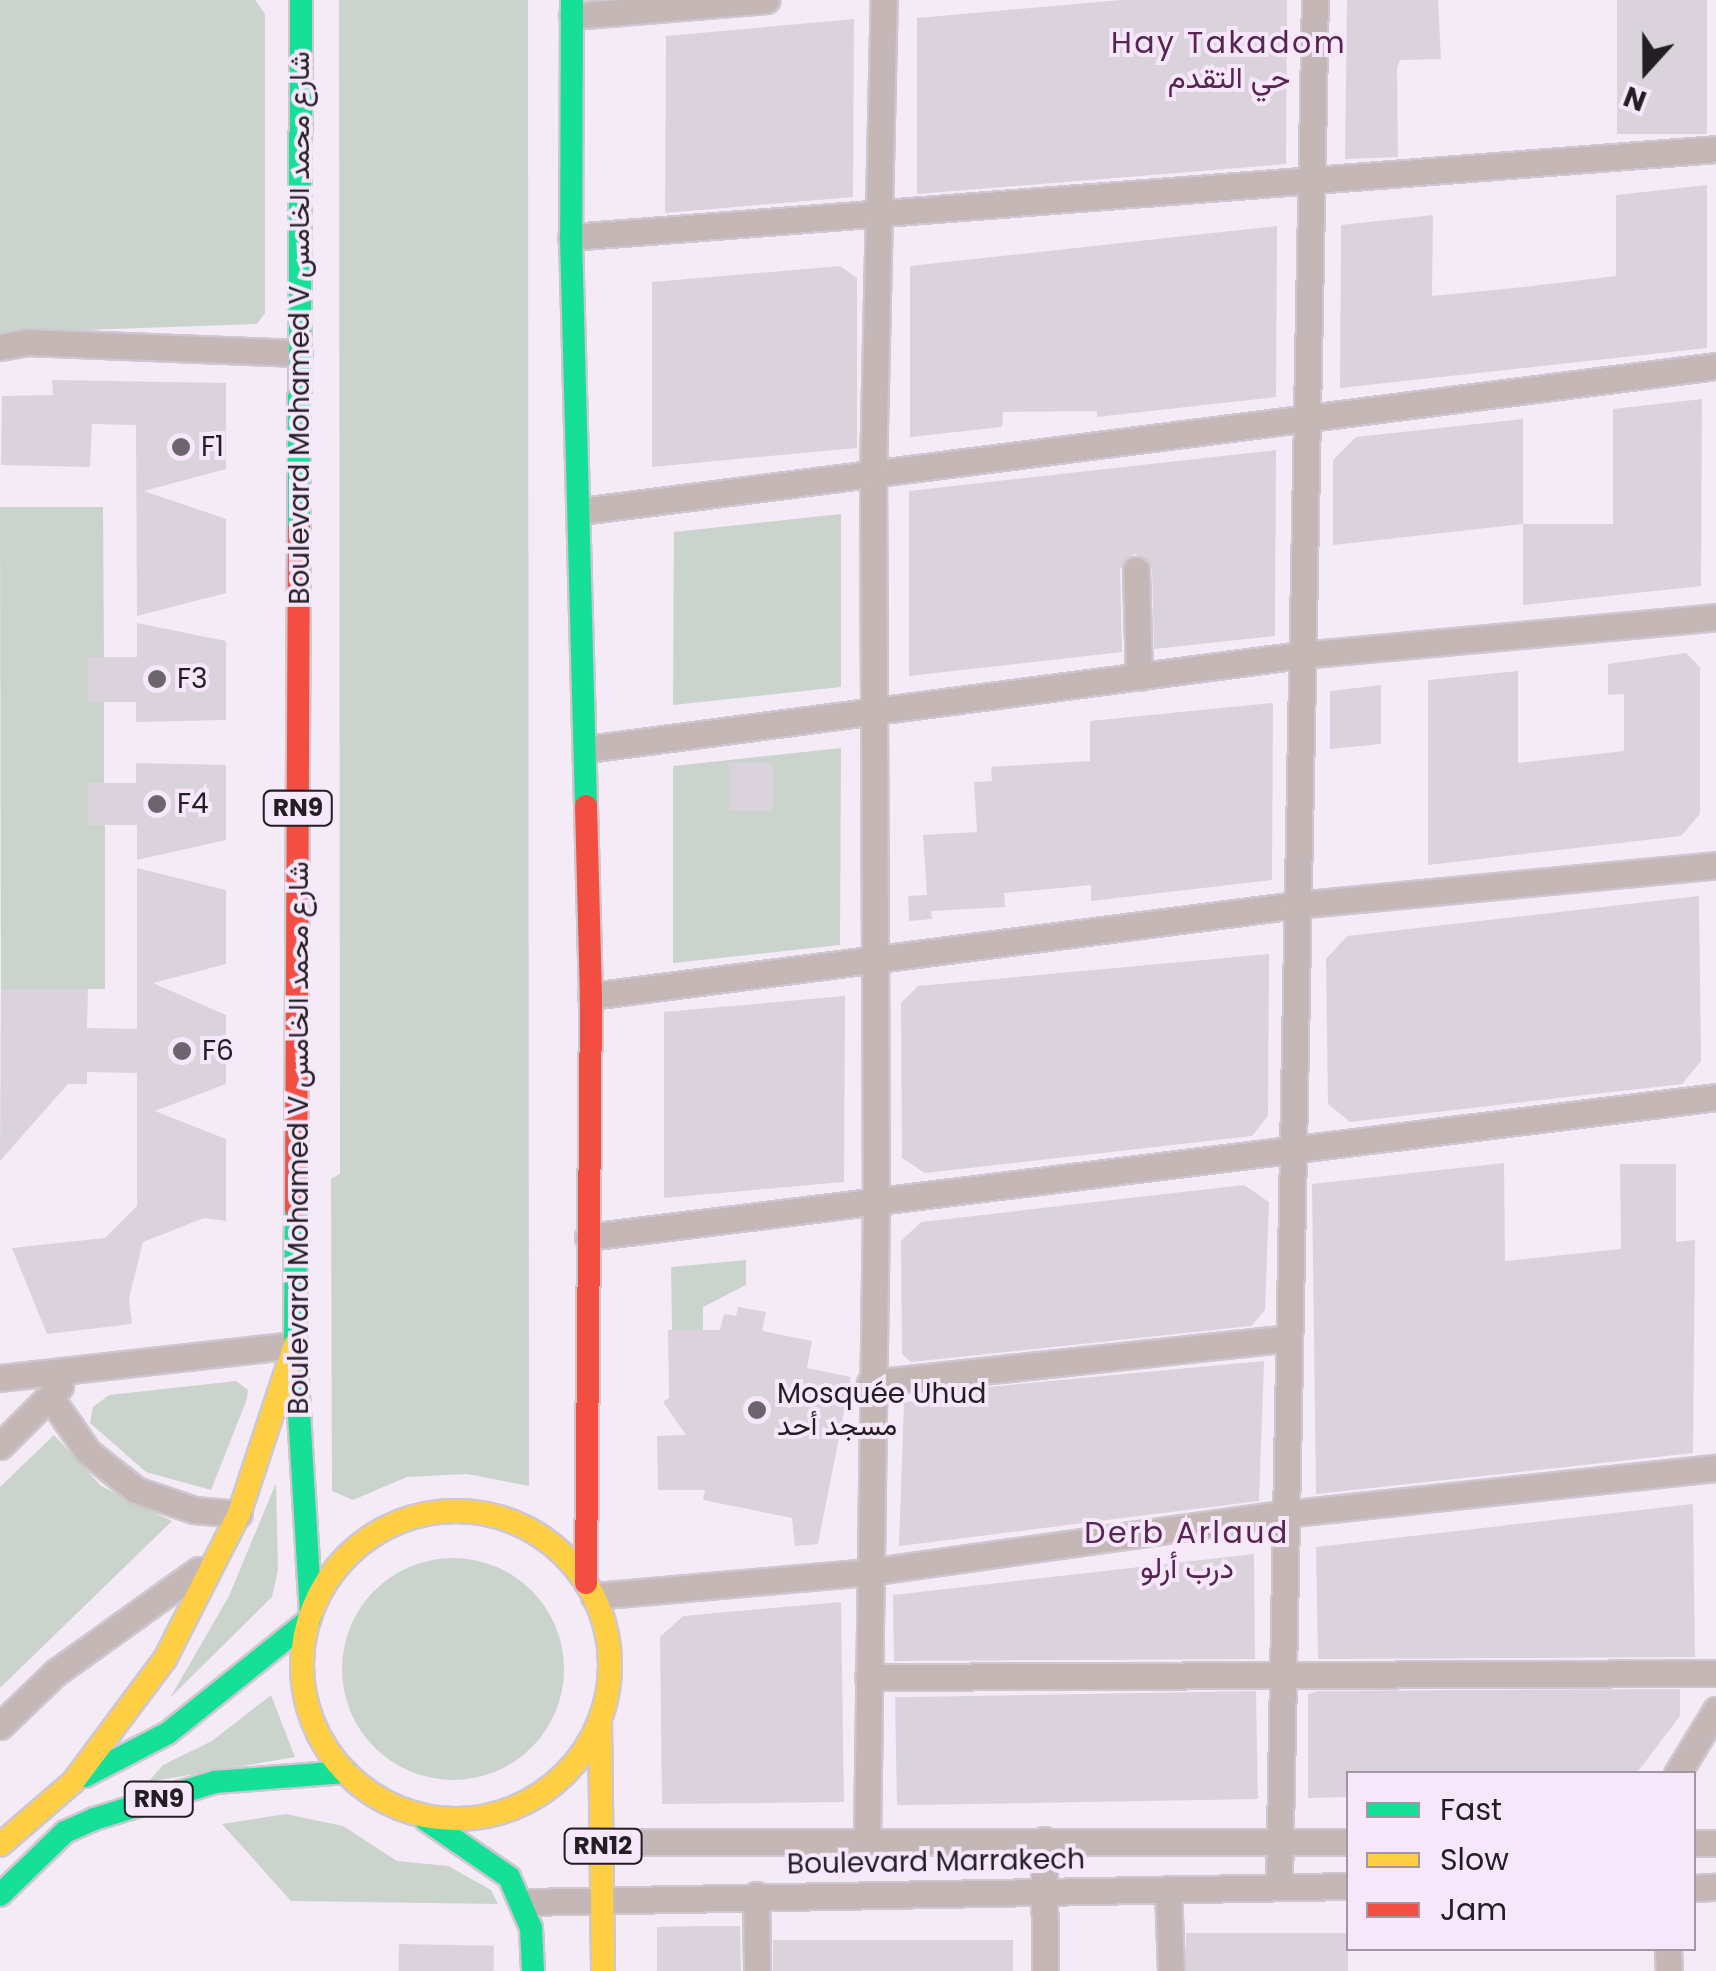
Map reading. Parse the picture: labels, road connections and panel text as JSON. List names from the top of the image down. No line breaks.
{"streets":{"main road":["Boulevard Mohamed V شارع محمد الخامس","RN9","RN12"],"street":["Boulevard Marrakech"]},"crossings":[["Boulevard Mohamed V شارع محمد الخامس","RN9"],["Boulevard Mohamed V شارع محمد الخامس","RN12"],["RN9","RN12"],["RN12","Boulevard Marrakech"]],"districts":["Hay Takadom حي التقدم","Derb Arlaud درب أرلو"],"places":["F1","F3","F4","F6","Mosquée Uhud مسجد أحد"],"legend":["Fast","Slow","Jam"],"north":"bottom"}
